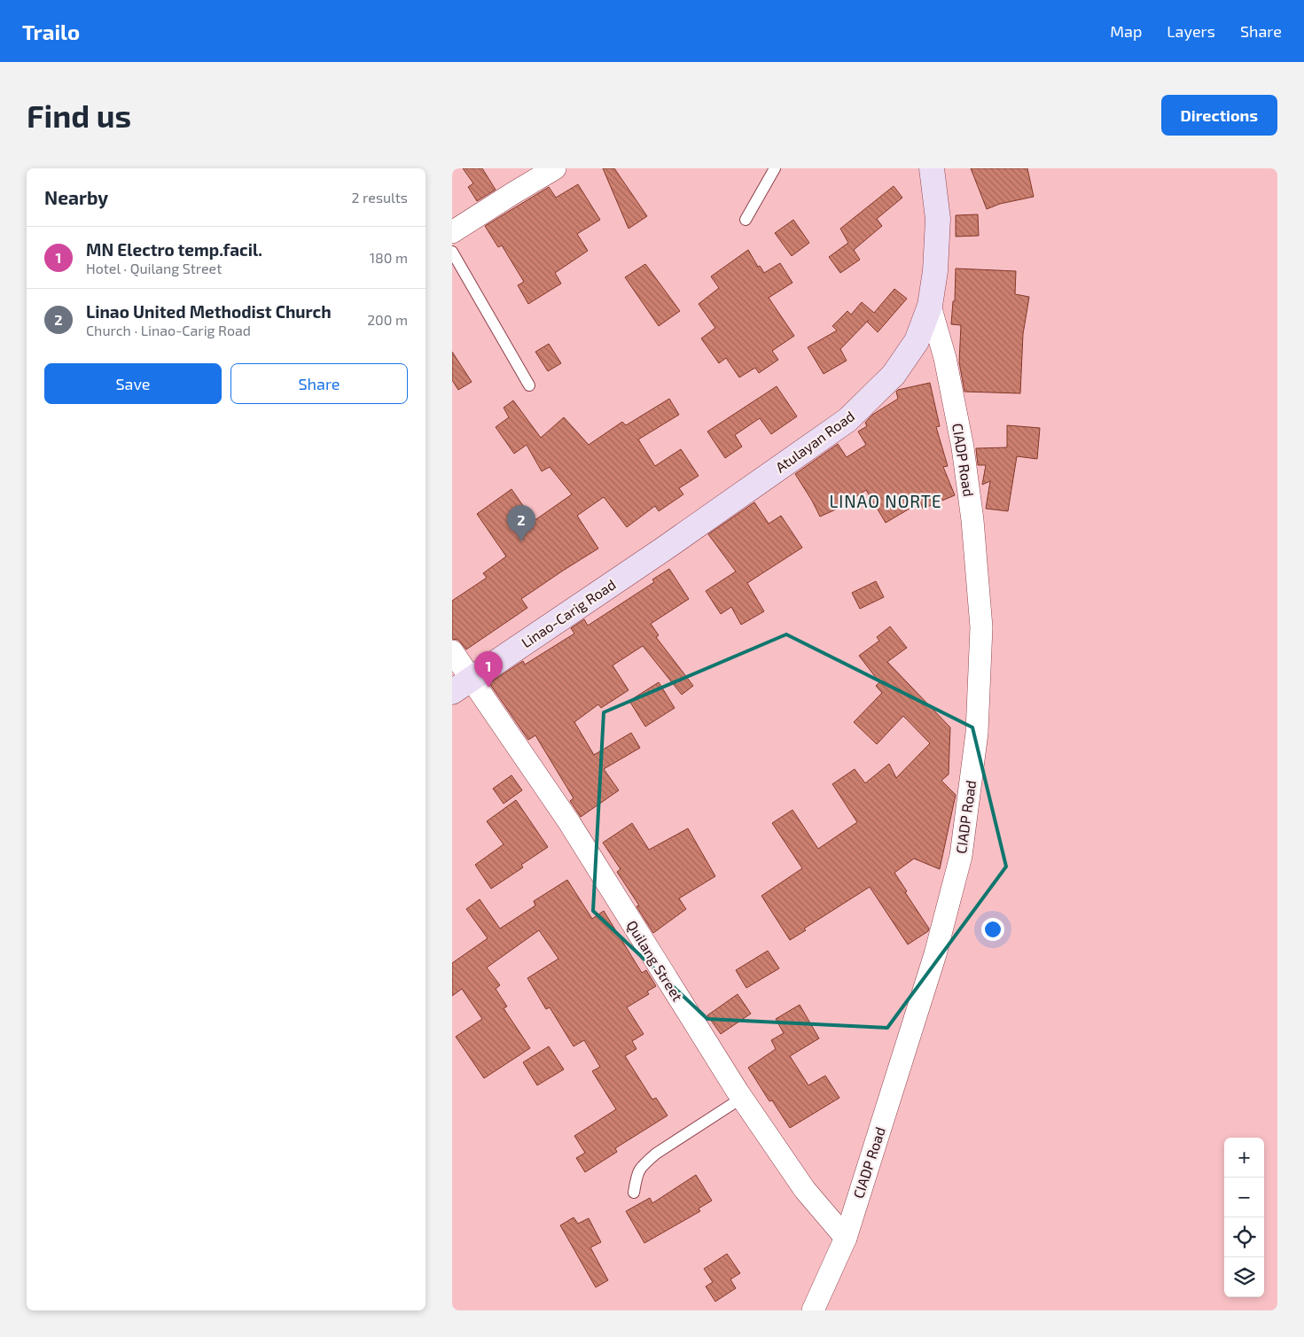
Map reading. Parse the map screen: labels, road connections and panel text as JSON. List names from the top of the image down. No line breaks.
{"streets":{"main road":["Atulayan Road","Linao-Carig Road"],"street":["CIADP Road","Quilang Street"]},"crossings":[["Atulayan Road","CIADP Road"],["Atulayan Road","Linao-Carig Road"],["CIADP Road","Quilang Street"],["Linao-Carig Road","Quilang Street"]],"districts":["LINAO NORTE"],"page":{"header":"Trailo","nav":["Map","Layers","Share"],"buttons":["Directions",["Save","Share"]],"title":"Find us","heading":["Nearby","2 results"],"list":[{"mark":"1","name":"MN Electro temp.facil.","note":"Hotel · Quilang Street","value":"180 m"},{"mark":"2","name":"Linao United Methodist Church","note":"Church · Linao-Carig Road","value":"200 m"}],"pins":["2","1"],"map_buttons":["+","−"]}}
